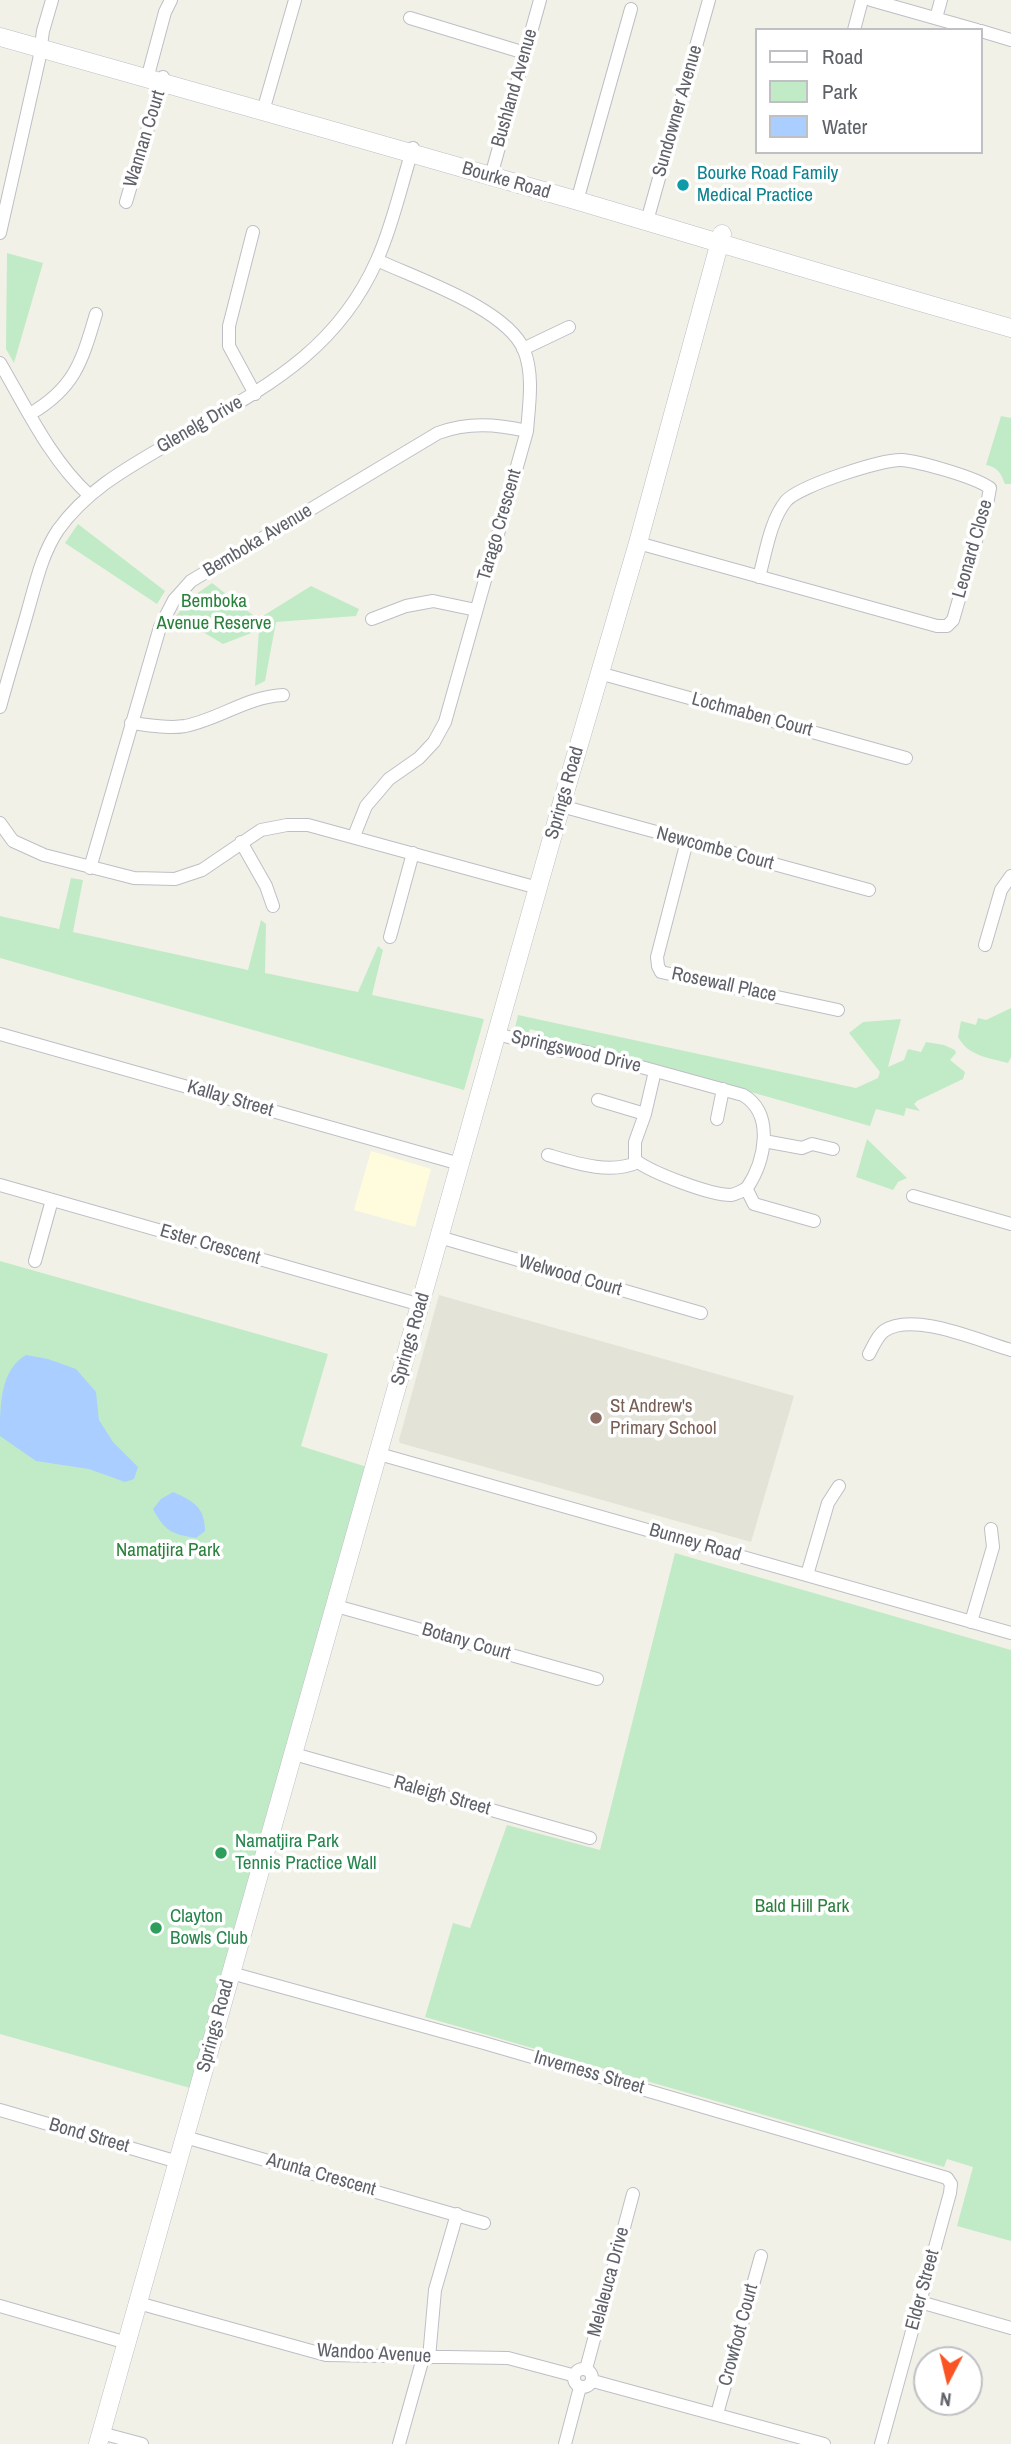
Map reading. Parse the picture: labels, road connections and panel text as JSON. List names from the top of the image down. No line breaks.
{"streets":{"main road":["Bourke Road","Springs Road"],"street":["Bushland Avenue","Sundowner Avenue","Wannan Court","Glenelg Drive","Tarago Crescent","Bemboka Avenue","Leonard Close","Lochmaben Court","Newcombe Court","Rosewall Place","Springswood Drive","Kallay Street","Ester Crescent","Welwood Court","Bunney Road","Botany Court","Raleigh Street","Inverness Street","Bond Street","Arunta Crescent","Melaleuca Drive","Elder Street","Crowfoot Court","Wandoo Avenue"]},"crossings":[["Bushland Avenue","Bourke Road"],["Sundowner Avenue","Bourke Road"],["Wannan Court","Bourke Road"],["Bourke Road","Glenelg Drive"],["Bourke Road","Springs Road"],["Glenelg Drive","Tarago Crescent"],["Tarago Crescent","Bemboka Avenue"],["Leonard Close","Springs Road"],["Lochmaben Court","Springs Road"],["Springs Road","Newcombe Court"],["Springs Road","Springswood Drive"],["Springs Road","Kallay Street"],["Springs Road","Ester Crescent"],["Springs Road","Welwood Court"],["Springs Road","Bunney Road"],["Springs Road","Botany Court"],["Springs Road","Raleigh Street"],["Springs Road","Inverness Street"],["Springs Road","Bond Street"],["Springs Road","Arunta Crescent"],["Springs Road","Wandoo Avenue"],["Newcombe Court","Rosewall Place"],["Inverness Street","Elder Street"],["Melaleuca Drive","Wandoo Avenue"]],"parks":["Bemboka Avenue Reserve","Namatjira Park","Bald Hill Park"],"places":["Bourke Road Family Medical Practice","St Andrew's Primary School","Namatjira Park Tennis Practice Wall","Clayton Bowls Club"],"legend":["Road","Park","Water"],"north":"bottom"}
